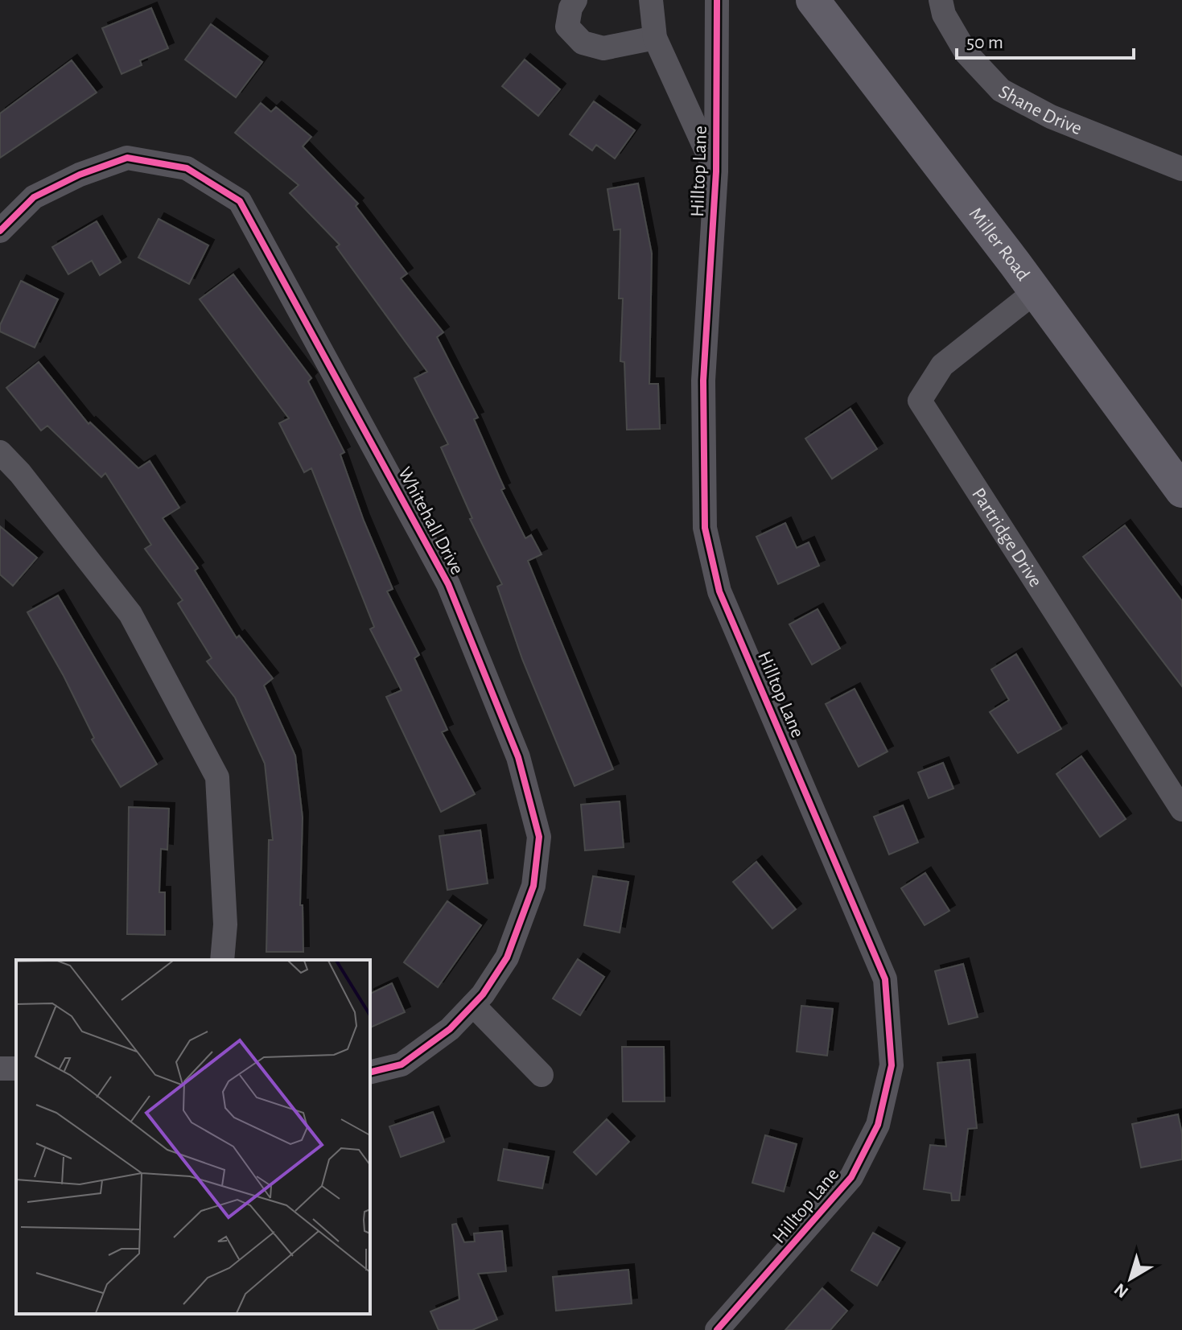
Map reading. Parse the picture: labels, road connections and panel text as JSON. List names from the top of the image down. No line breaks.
{"streets":{"street":["Shane Drive","Hilltop Lane","Miller Road","Whitehall Drive","Partridge Drive"]},"crossings":[["Miller Road","Partridge Drive"]],"scale_bar":"50 m","north":"bottom left"}
